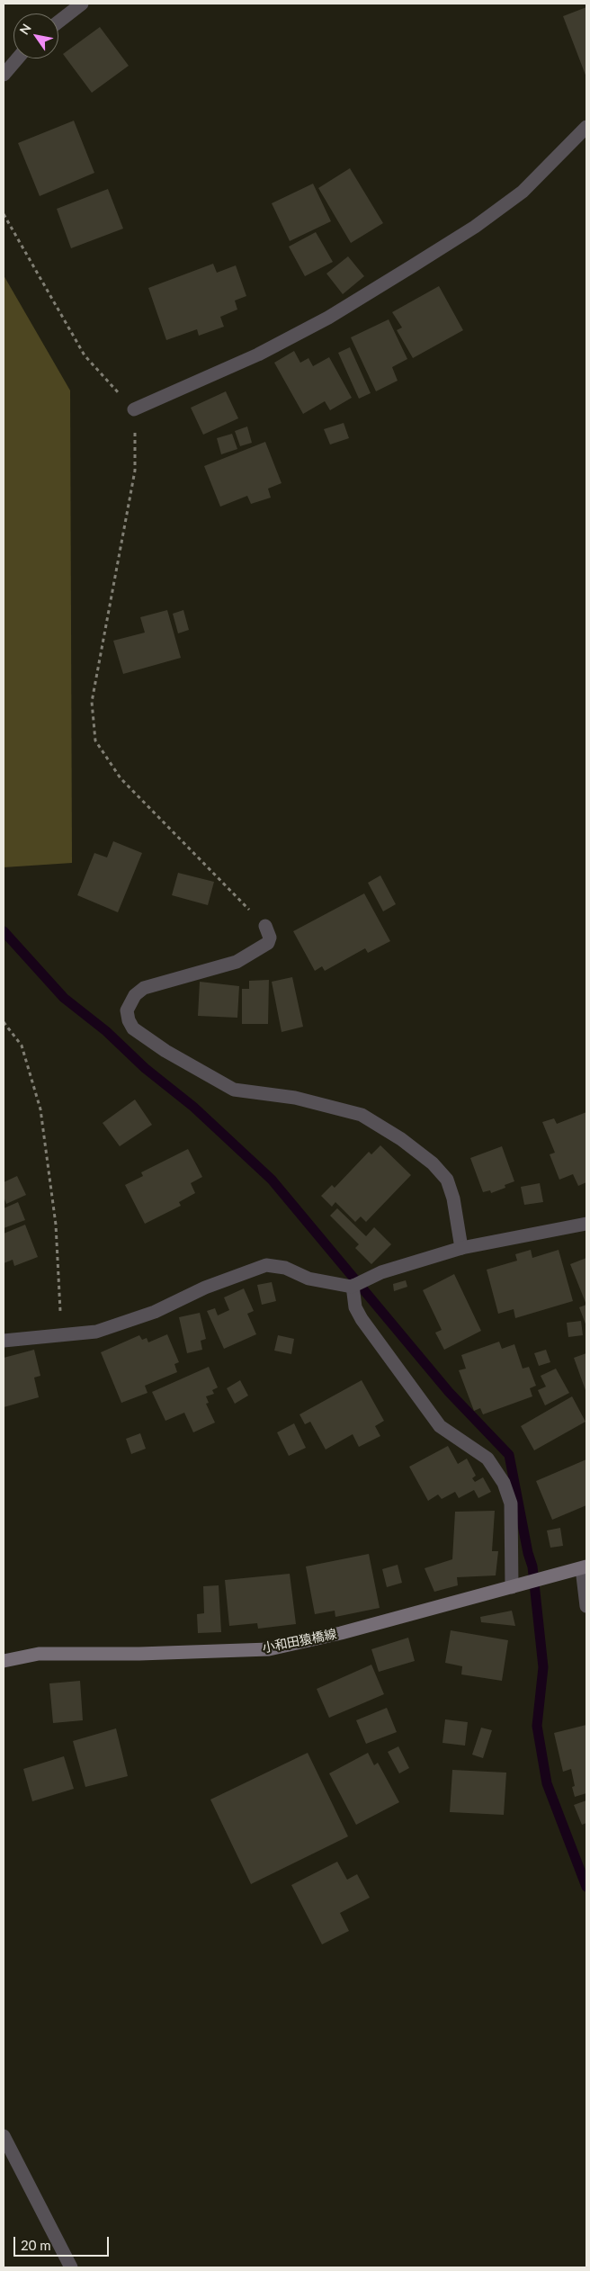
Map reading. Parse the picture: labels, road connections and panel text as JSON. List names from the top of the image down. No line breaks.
{"streets":{"main road":["小和田猿橋線"]},"scale_bar":"20 m","north":"top left"}
